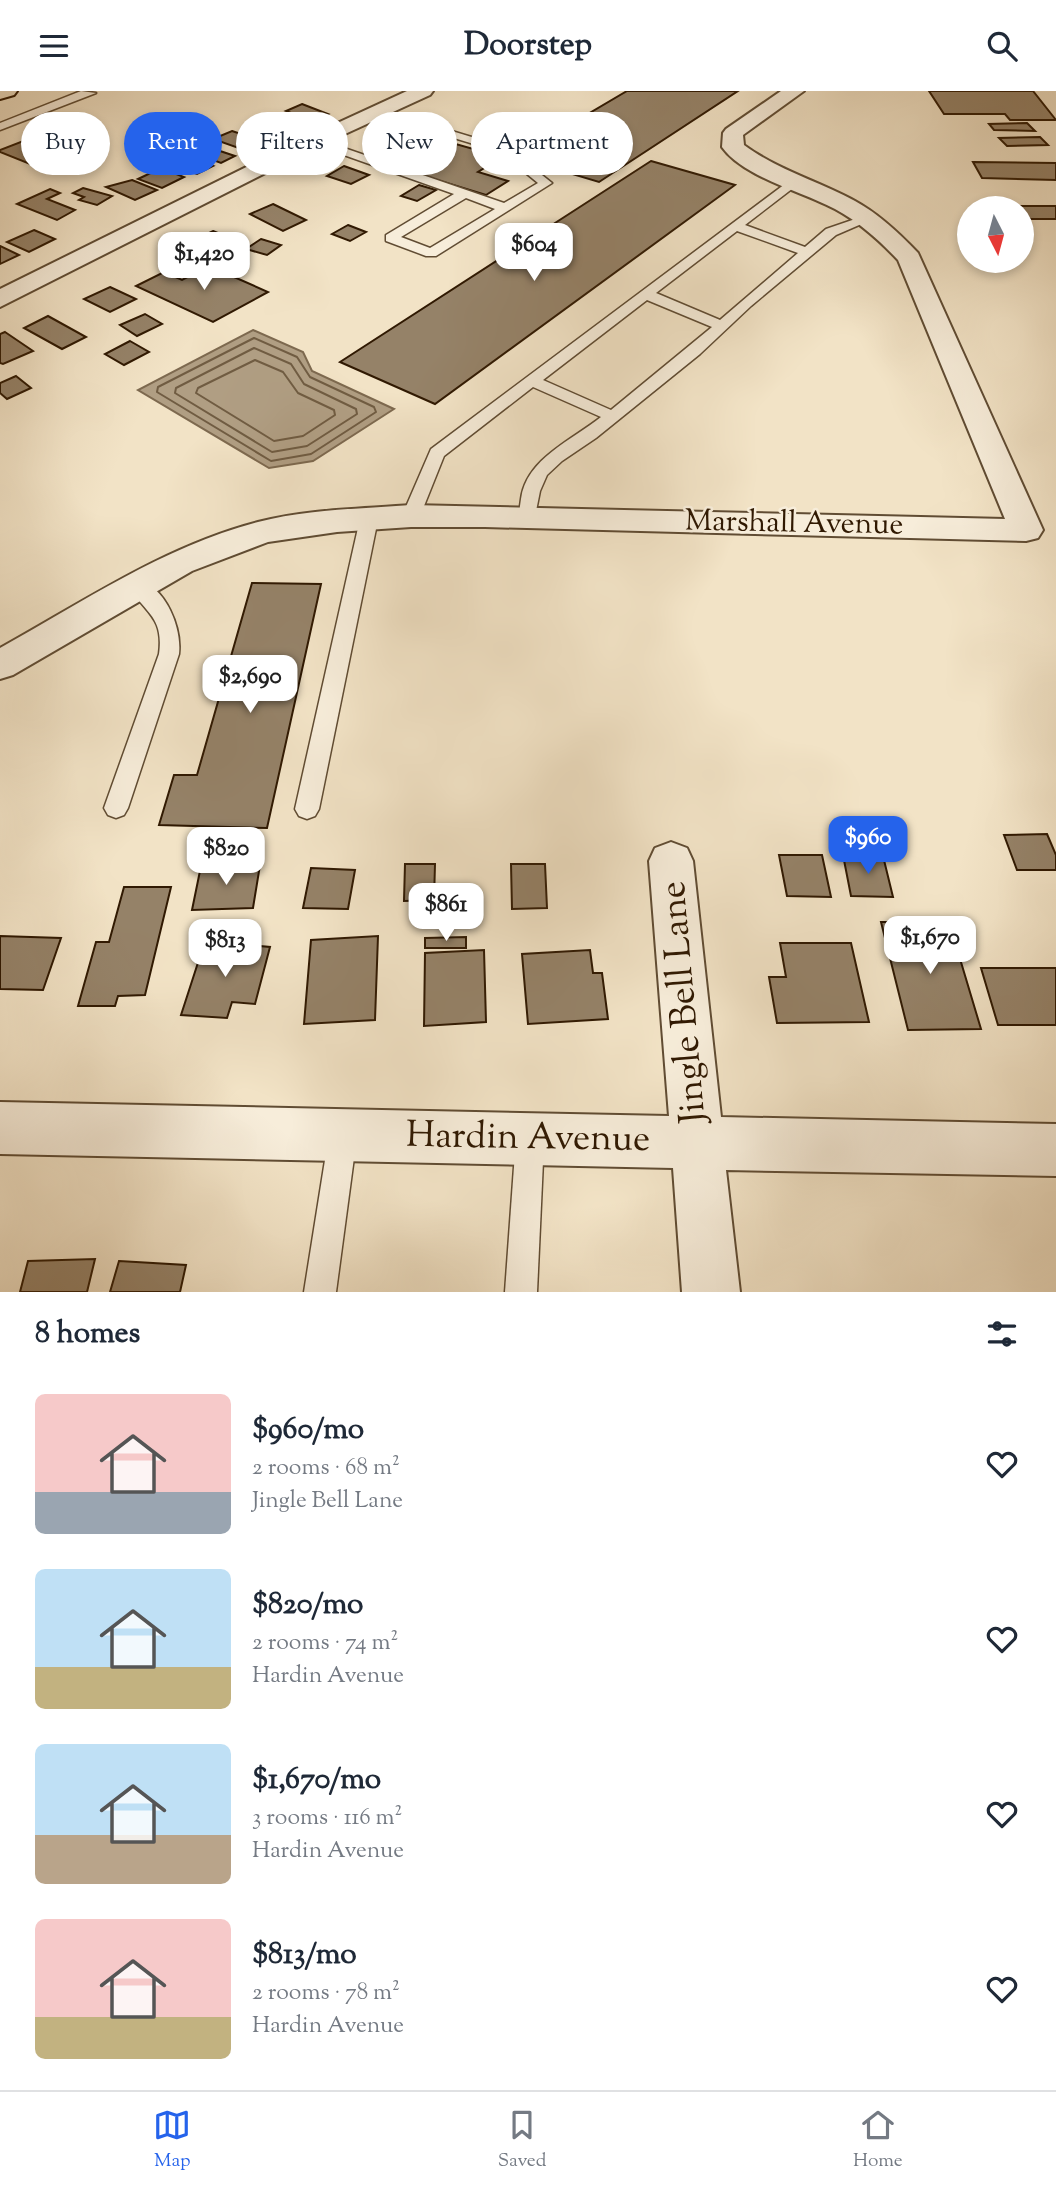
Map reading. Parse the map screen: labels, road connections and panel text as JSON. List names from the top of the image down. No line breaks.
{"streets":{"street":["Marshall Avenue","Jingle Bell Lane","Hardin Avenue"]},"crossings":[["Jingle Bell Lane","Hardin Avenue"]],"north":"bottom","page":{"header":"Doorstep","chip":["Buy","Rent","Filters","New","Apartment"],"price":["$604","$1,420","$2,690","$960","$820","$861","$1,670","$813"],"heading":"8 homes","list":[{"name":"$960/mo","note":"2 rooms · 68 m² · Jingle Bell Lane"},{"name":"$820/mo","note":"2 rooms · 74 m² · Hardin Avenue"},{"name":"$1,670/mo","note":"3 rooms · 116 m² · Hardin Avenue"},{"name":"$813/mo","note":"2 rooms · 78 m² · Hardin Avenue"}],"tabs":["Map","Saved","Home"]}}
